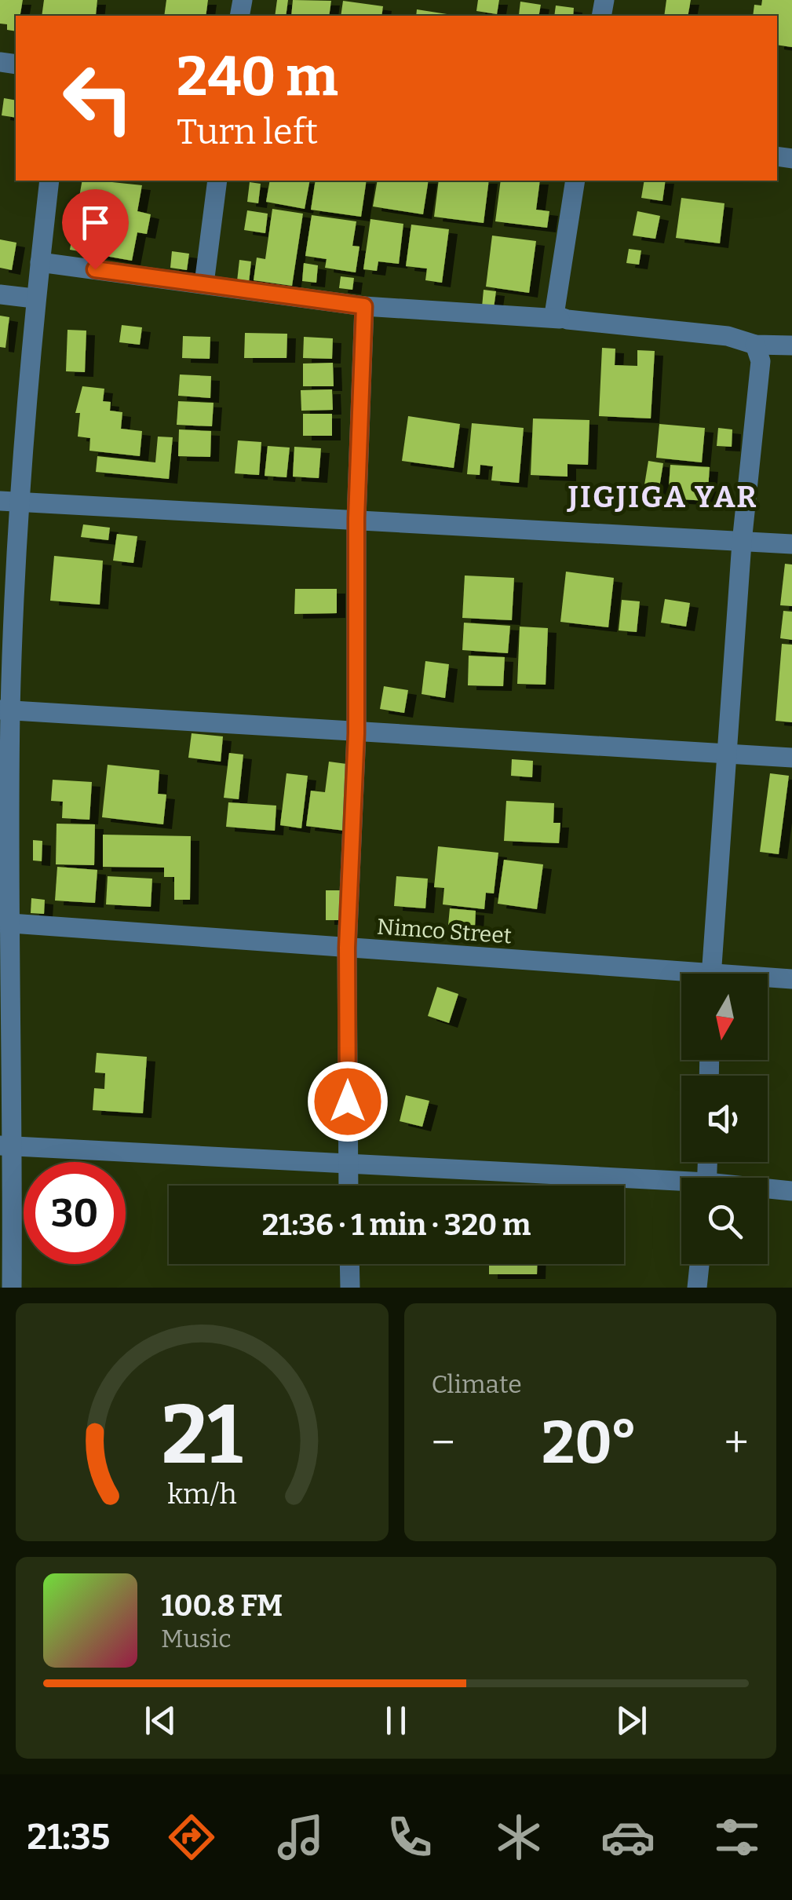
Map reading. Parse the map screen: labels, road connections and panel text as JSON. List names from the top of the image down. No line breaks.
{"streets":{"street":["Nimco Street"]},"districts":["JIGJIGA YAR"],"north":"bottom","page":{"turn":["240 m","Turn left"],"limit":"30","trip":"21:36 · 1 min · 320 m","tile":"Climate","heat":["−","20°","+"],"song":["100.8 FM","Music"],"tabs":"21:35","gauge":["21","km/h"]}}
